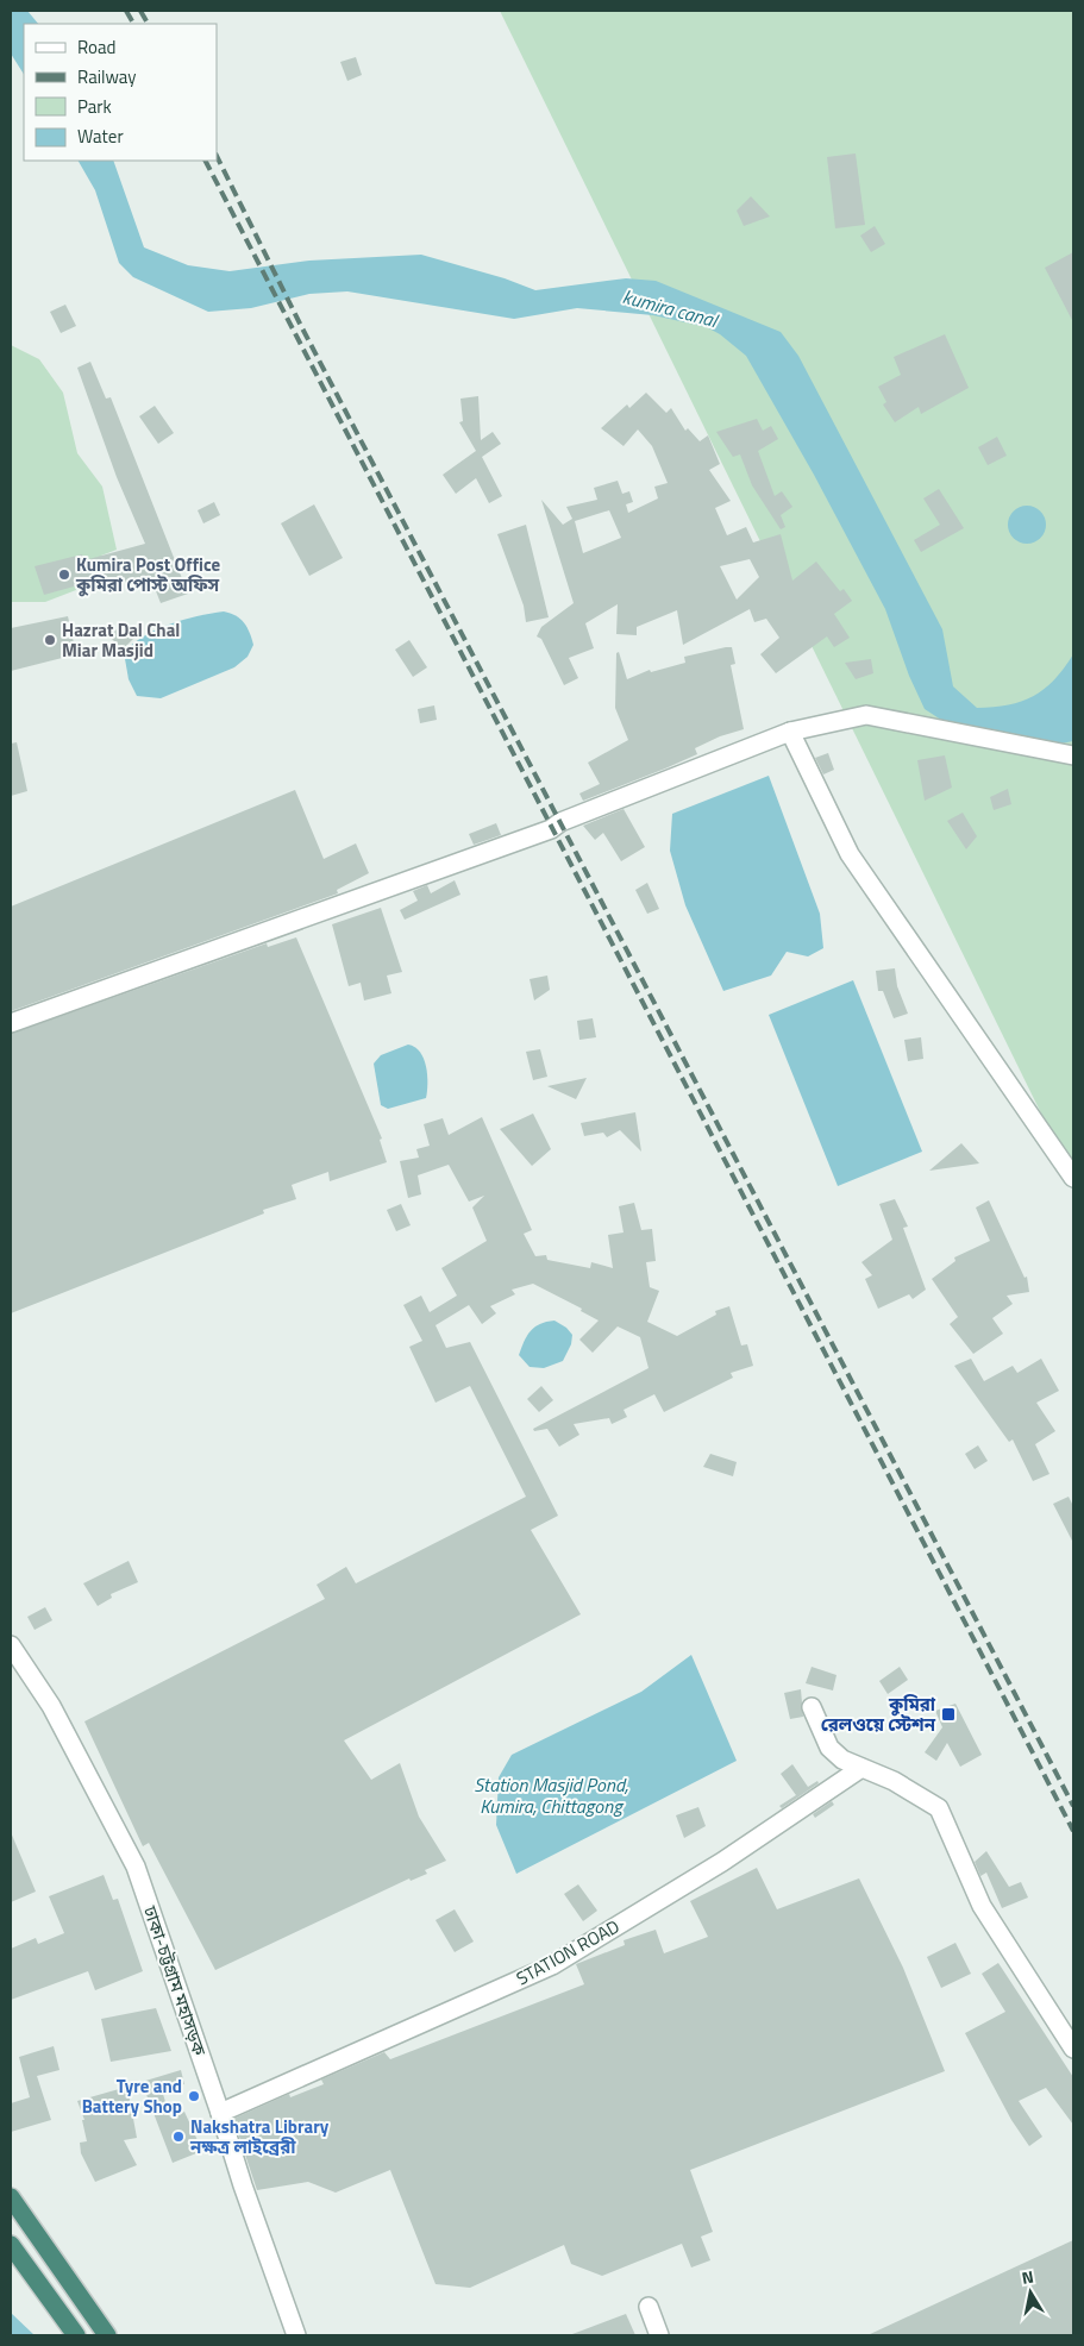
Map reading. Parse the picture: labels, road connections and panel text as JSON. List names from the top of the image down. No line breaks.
{"streets":{"street":["STATION ROAD","ঢাকা-চট্টগ্রাম মহাসড়ক"]},"crossings":[["STATION ROAD","ঢাকা-চট্টগ্রাম মহাসড়ক"]],"water":["kumira canal","Station Masjid Pond, Kumira, Chittagong"],"places":{"other":["Kumira Post Office কুমিরা পোস্ট অফিস","Hazrat Dal Chal Miar Masjid","Tyre and Battery Shop","Nakshatra Library নক্ষত্র লাইব্রেরী"],"transit":["কুমিরা রেলওয়ে স্টেশন"]},"legend":["Road","Railway","Park","Water"],"north":"top"}
